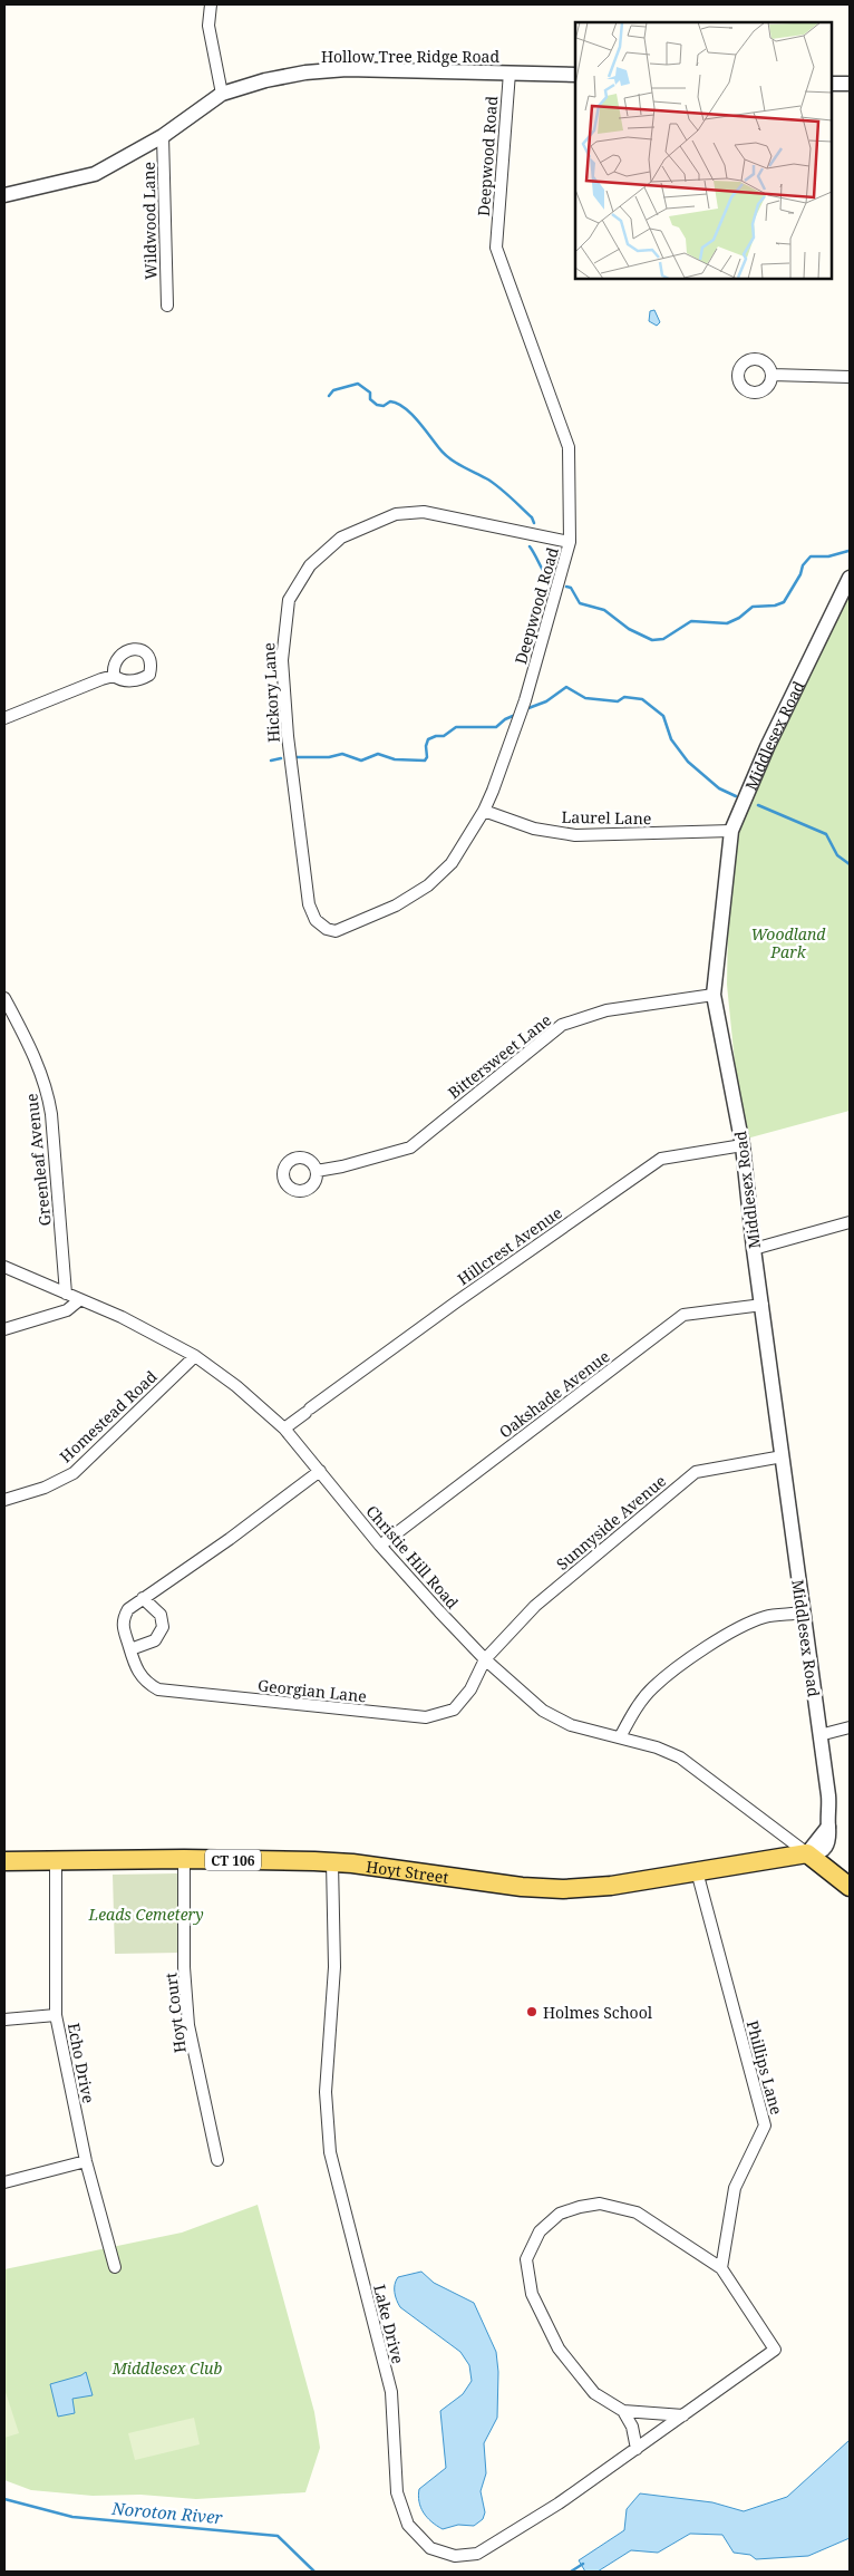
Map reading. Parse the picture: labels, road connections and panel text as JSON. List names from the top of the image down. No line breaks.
{"streets":{"main road":["CT 106","Hoyt Street"],"street":["Hollow Tree Ridge Road","Deepwood Road","Wildwood Lane","Hickory Lane","Middlesex Road","Laurel Lane","Bittersweet Lane","Greenleaf Avenue","Hillcrest Avenue","Oakshade Avenue","Homestead Road","Sunnyside Avenue","Christie Hill Road","Georgian Lane","Hoyt Court","Echo Drive","Phillips Lane","Lake Drive"]},"crossings":[["Hollow Tree Ridge Road","Deepwood Road"],["Hollow Tree Ridge Road","Wildwood Lane"],["Deepwood Road","Hickory Lane"],["Deepwood Road","Laurel Lane"],["Middlesex Road","Laurel Lane"],["Middlesex Road","Bittersweet Lane"],["Middlesex Road","Hillcrest Avenue"],["Middlesex Road","Oakshade Avenue"],["Middlesex Road","Sunnyside Avenue"],["Middlesex Road","Christie Hill Road"],["Middlesex Road","Hoyt Street"],["Greenleaf Avenue","Christie Hill Road"],["Hillcrest Avenue","Christie Hill Road"],["Oakshade Avenue","Christie Hill Road"],["Homestead Road","Christie Hill Road"],["Sunnyside Avenue","Christie Hill Road"],["Sunnyside Avenue","Georgian Lane"],["Christie Hill Road","Georgian Lane"],["Christie Hill Road","Hoyt Street"],["Hoyt Street","Hoyt Court"],["Hoyt Street","Echo Drive"],["Hoyt Street","Phillips Lane"],["Hoyt Street","Lake Drive"]],"water":["Noroton River"],"parks":["Woodland Park","Leads Cemetery","Middlesex Club"],"places":["Holmes School"]}
